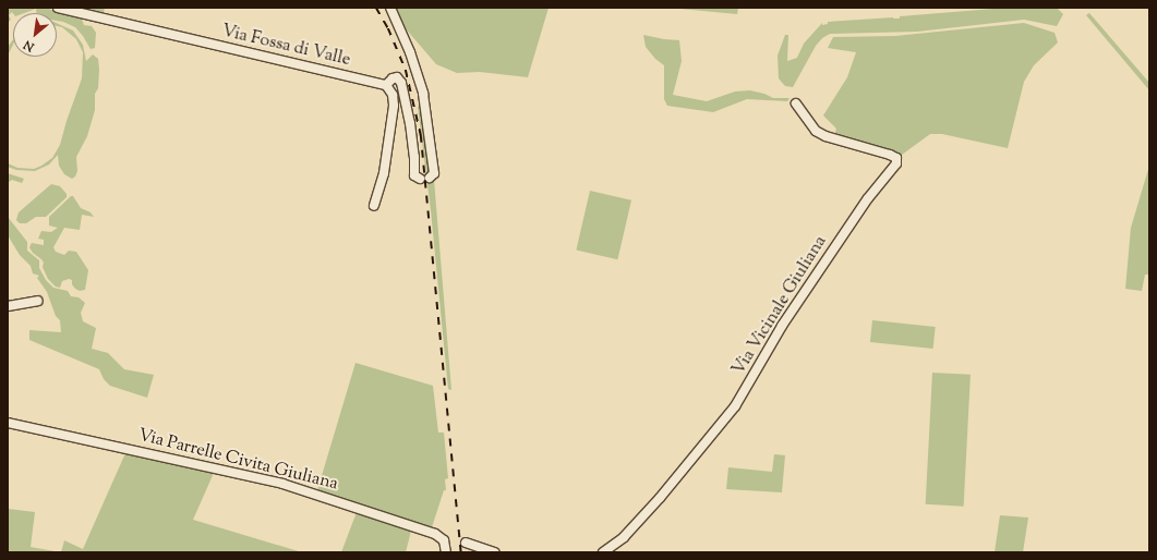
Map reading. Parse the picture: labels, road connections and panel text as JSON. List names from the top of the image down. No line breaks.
{"streets":{"street":["Via Fossa di Valle","Via Vicinale Giuliana","Via Parrelle Civita Giuliana"]},"north":"bottom left"}
